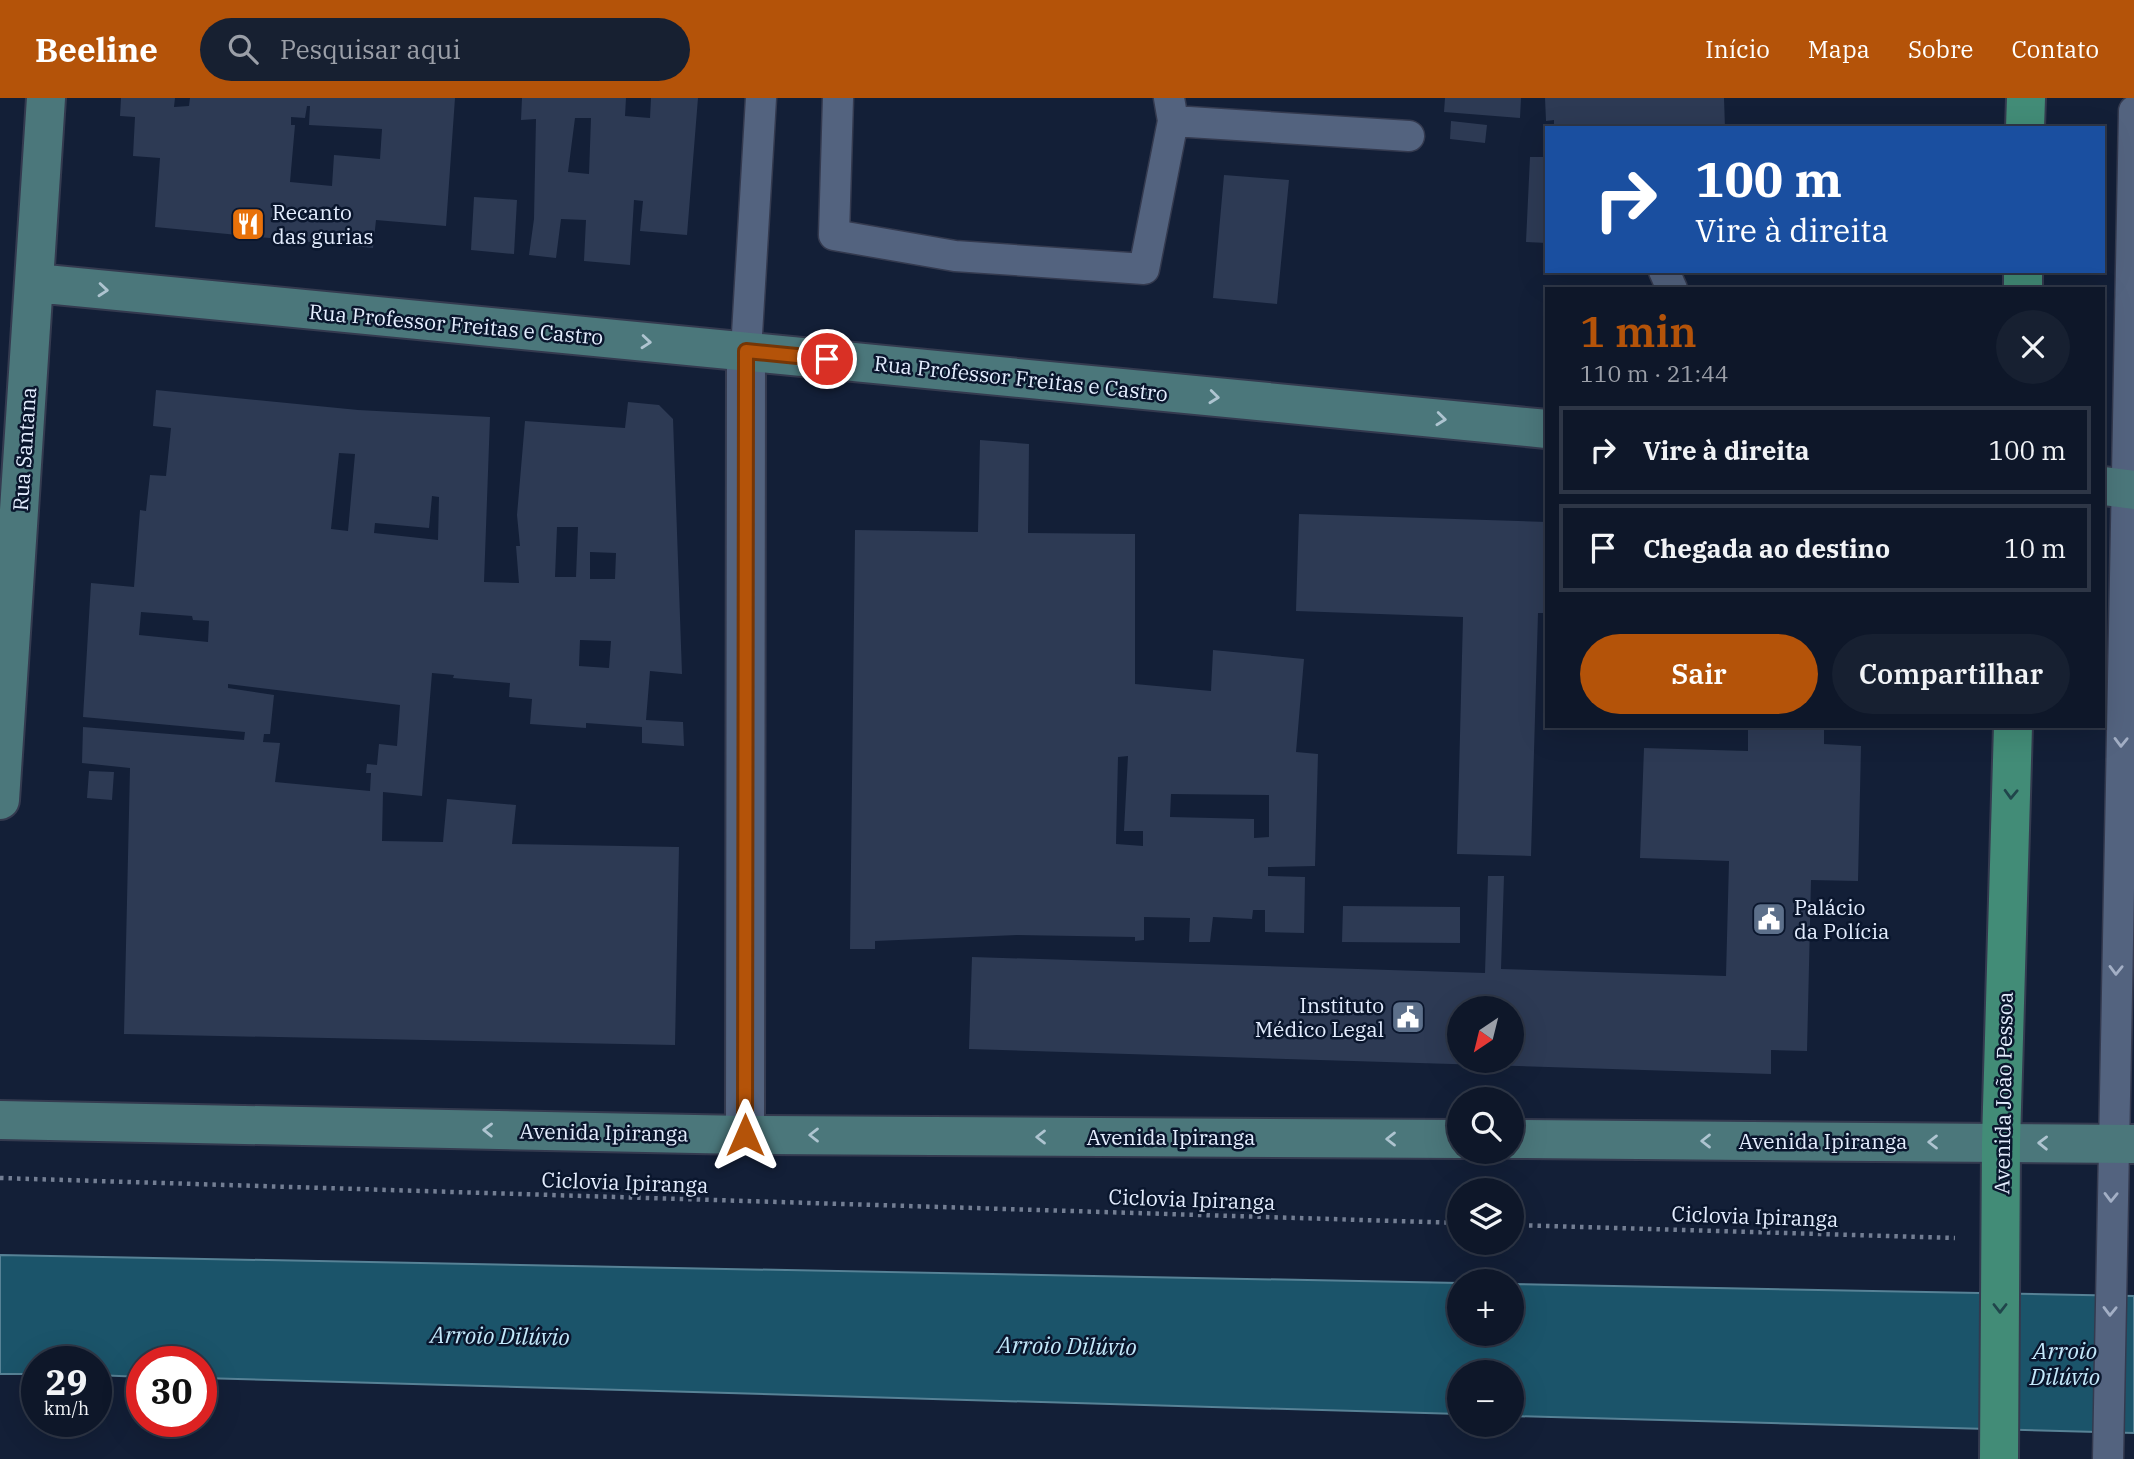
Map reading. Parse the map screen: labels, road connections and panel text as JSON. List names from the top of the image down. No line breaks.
{"streets":{"main road":["Avenida João Pessoa"],"street":["Rua Professor Freitas e Castro","Rua Santana","Avenida Ipiranga"],"path":["Ciclovia Ipiranga"]},"crossings":[["Rua Professor Freitas e Castro","Rua Santana"],["Avenida João Pessoa","Avenida Ipiranga"]],"one_way":["Rua Professor Freitas e Castro","Avenida João Pessoa","Avenida Ipiranga"],"water":["Arroio Dilúvio"],"places":{"restaurant":["Recanto das gurias"],"public building":["Palácio da Polícia","Instituto Médico Legal"]},"north":"bottom left","page":{"header":"Beeline","search":"Pesquisar aqui","nav":["Início","Mapa","Sobre","Contato"],"turn":["100 m","Vire à direita"],"heading":["1 min","110 m · 21:44"],"list":[{"name":"Vire à direita","value":"100 m"},{"name":"Chegada ao destino","value":"10 m"}],"buttons":["Sair","Compartilhar"],"map_buttons":["+","−"],"speed":"29 km/h","limit":"30"}}
